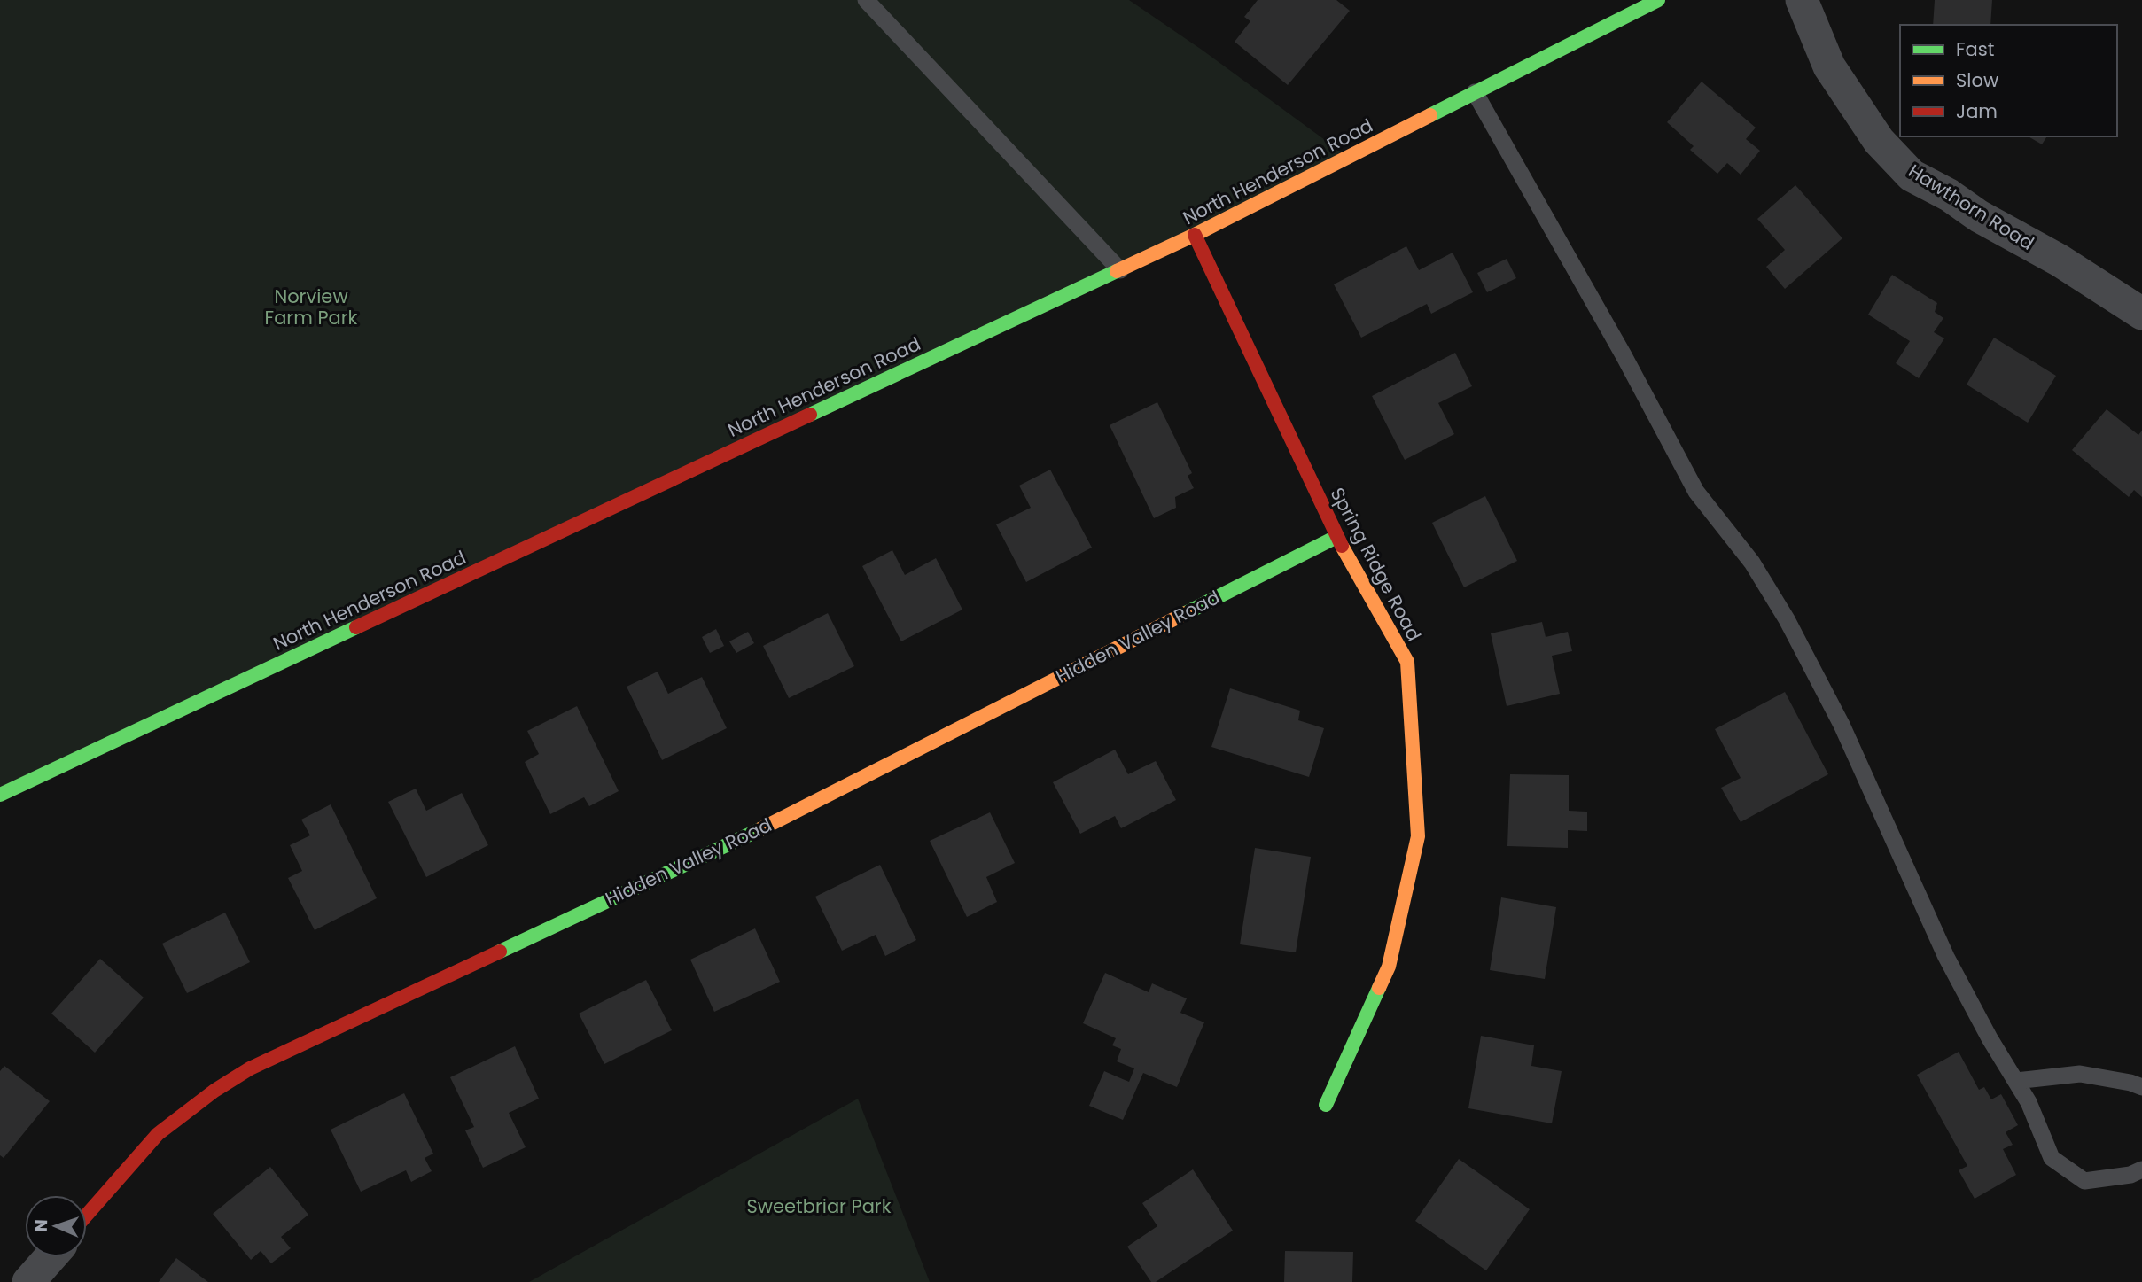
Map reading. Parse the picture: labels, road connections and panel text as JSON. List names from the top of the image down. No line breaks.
{"streets":{"street":["North Henderson Road","Hawthorn Road","Spring Ridge Road","Hidden Valley Road"]},"crossings":[["North Henderson Road","Spring Ridge Road"],["Spring Ridge Road","Hidden Valley Road"]],"parks":["Norview Farm Park","Sweetbriar Park"],"legend":["Fast","Slow","Jam"],"north":"left"}
